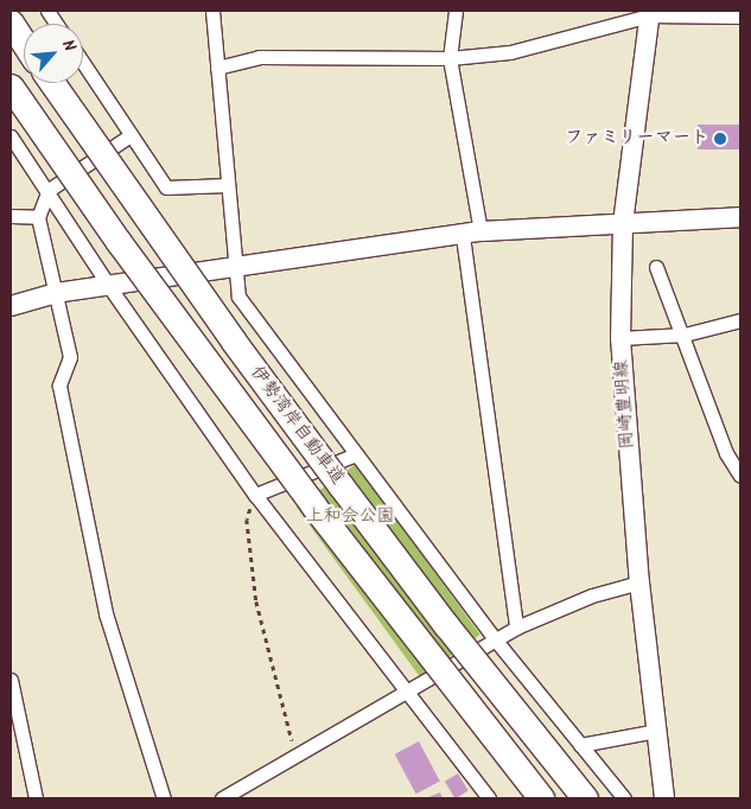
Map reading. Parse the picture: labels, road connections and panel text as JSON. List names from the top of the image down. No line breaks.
{"streets":{"highway":["伊勢湾岸自動車道"],"main road":["岡崎豊明線"]},"parks":["上和会公園"],"places":["ファミリーマート"],"north":"top right"}
